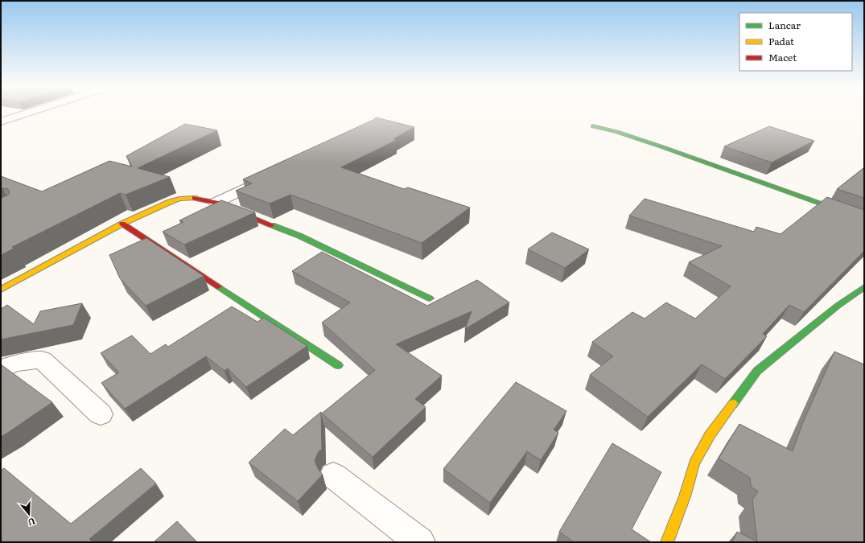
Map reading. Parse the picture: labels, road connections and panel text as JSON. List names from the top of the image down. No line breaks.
{"legend":["Lancar","Padat","Macet"],"north":"bottom"}
